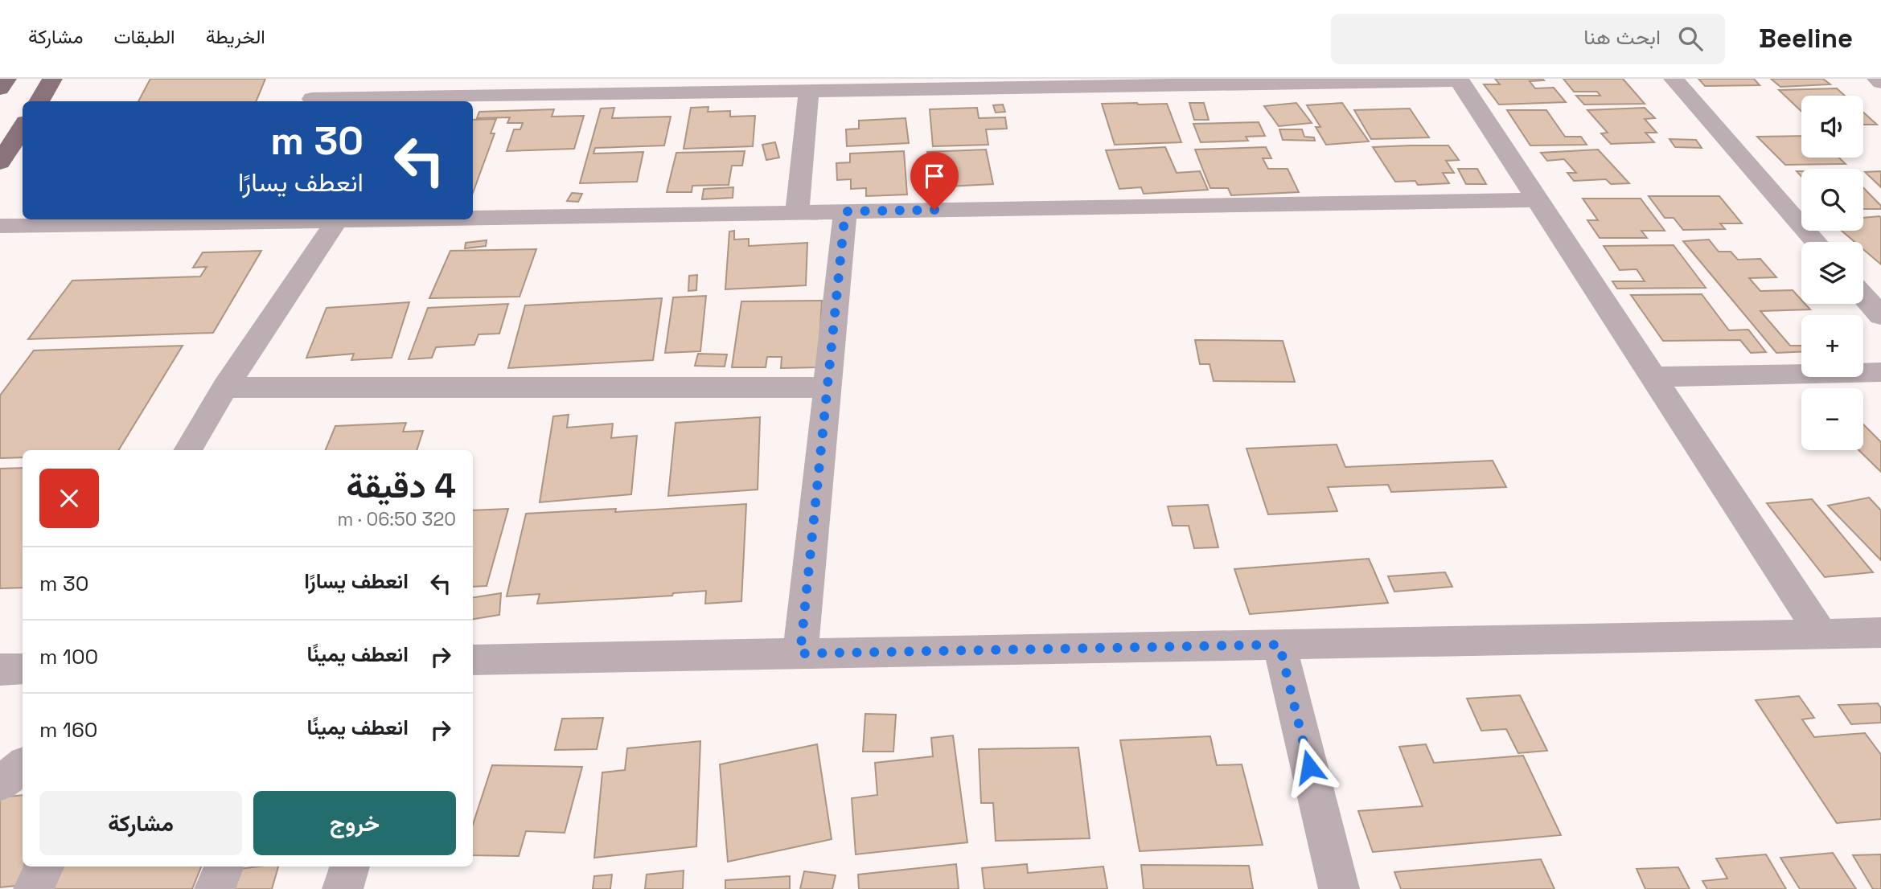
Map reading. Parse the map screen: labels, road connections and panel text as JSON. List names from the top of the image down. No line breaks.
{"page":{"header":"Beeline","search":"ابحث هنا","nav":["الخريطة","الطبقات","مشاركة"],"map_buttons":["+","−"],"turn":["30 m","انعطف يسارًا"],"heading":["4 دقيقة","320 m · 06:50"],"list":[{"name":"انعطف يسارًا","value":"30 m"},{"name":"انعطف يمينًا","value":"100 m"},{"name":"انعطف يمينًا","value":"160 m"}],"buttons":["خروج","مشاركة"]}}
